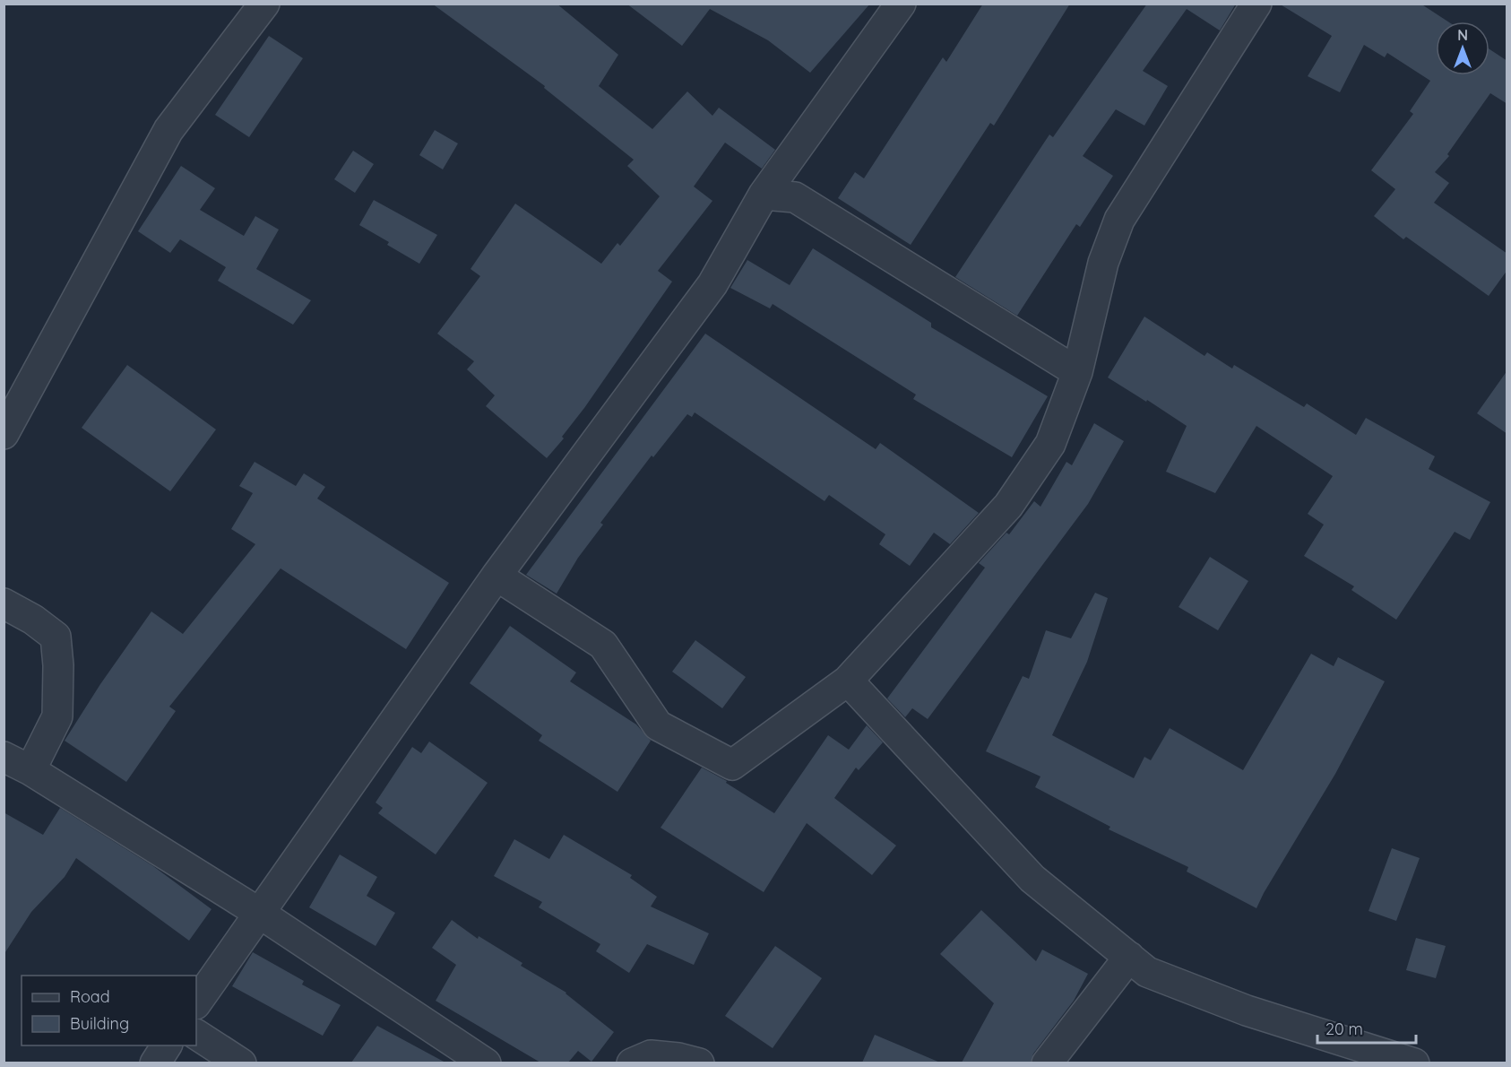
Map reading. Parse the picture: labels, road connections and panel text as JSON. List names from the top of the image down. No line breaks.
{"legend":["Road","Building"],"scale_bar":"20 m","north":"top"}
